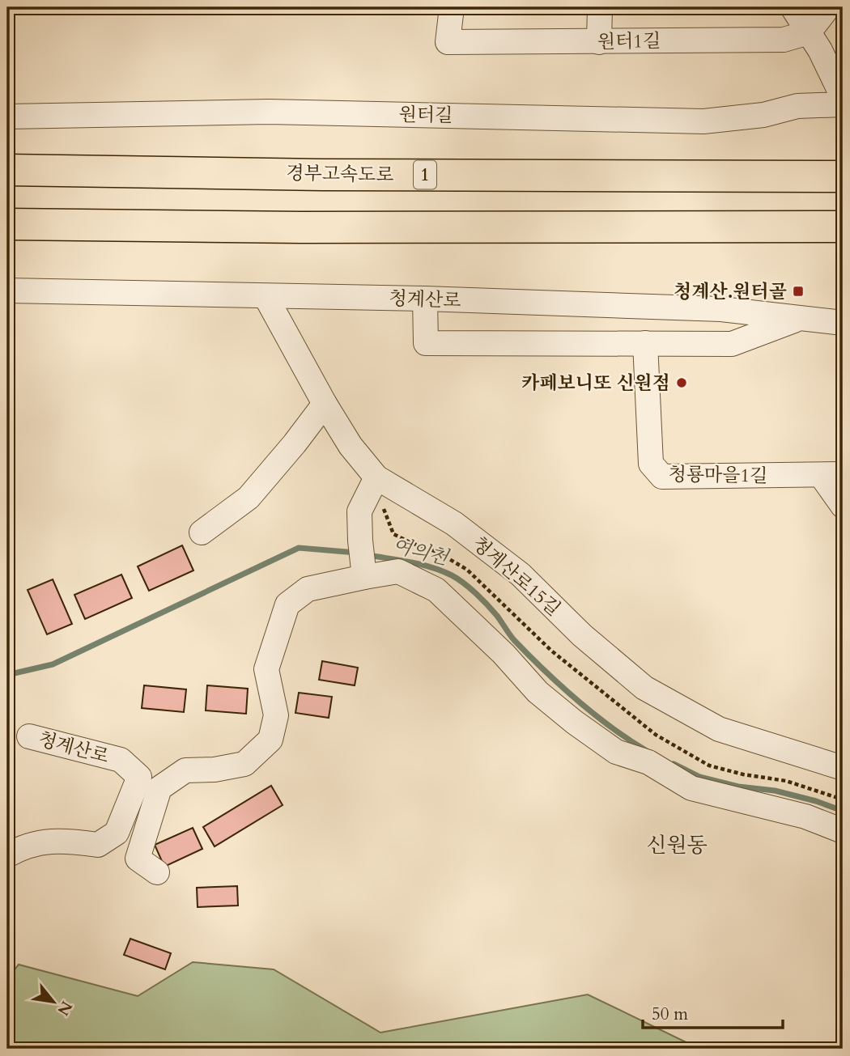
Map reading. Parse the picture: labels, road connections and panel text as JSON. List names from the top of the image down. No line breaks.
{"streets":{"highway":["경부고속도로","1"],"street":["원터1길","원터길","청계산로","청룡마을1길","청계산로15길"]},"crossings":[["청계산로","청계산로15길"]],"districts":["신원동"],"water":["여의천"],"places":{"transit":["청계산.원터골"],"other":["카페보니또 신원점"]},"scale_bar":"50 m","north":"bottom right"}
